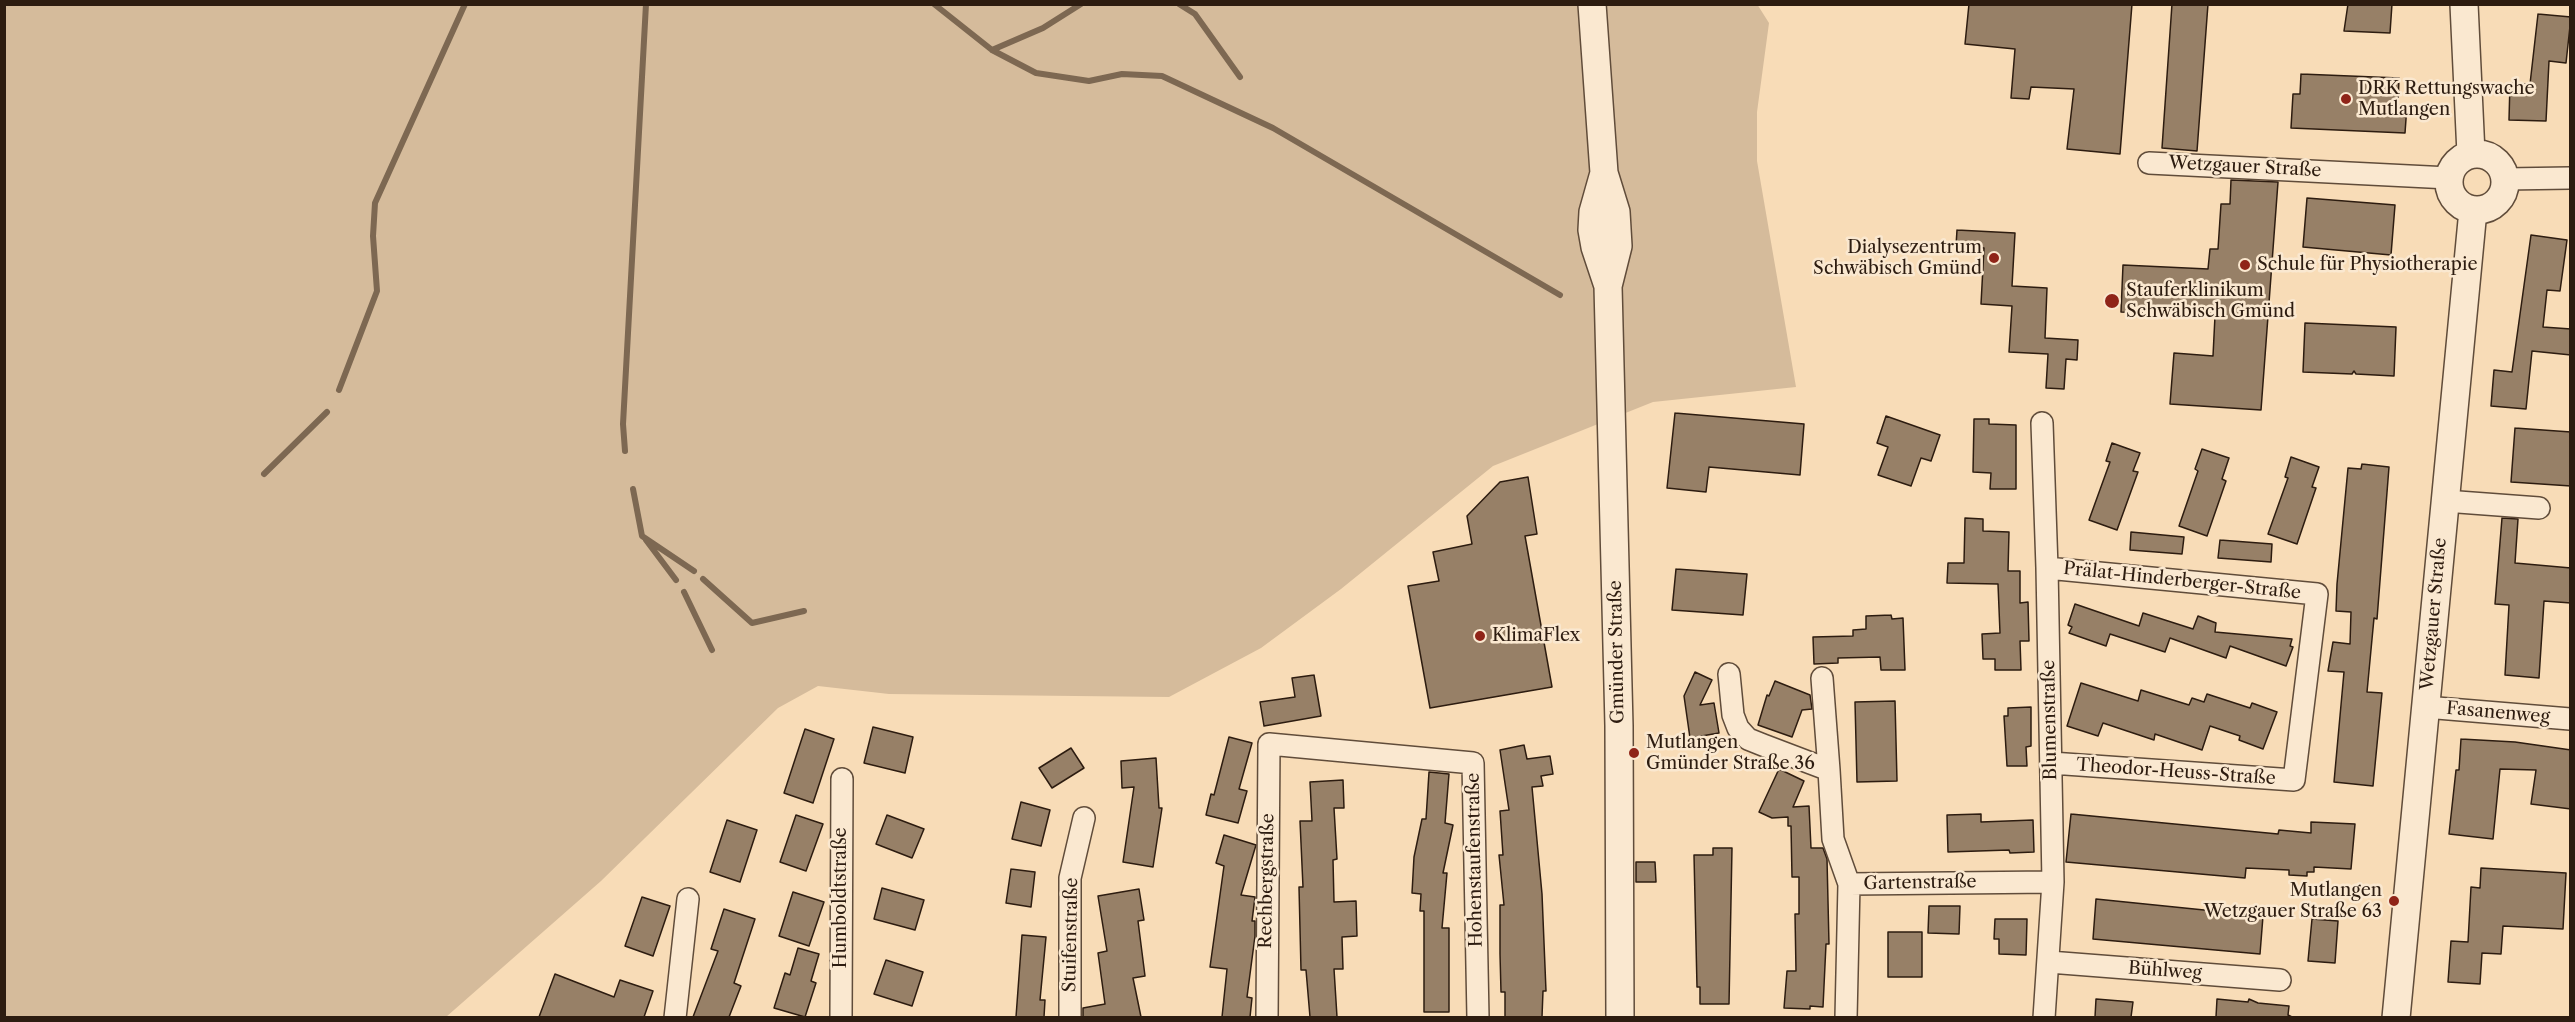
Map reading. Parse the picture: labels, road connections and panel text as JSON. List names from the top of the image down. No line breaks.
{"streets":{"street":["Wetzgauer Straße","Prälat-Hinderberger-Straße","Gmünder Straße","Fasanenweg","Blumenstraße","Theodor-Heuss-Straße","Hohenstaufenstraße","Rechbergstraße","Gartenstraße","Humboldtstraße","Stuifenstraße","Bühlweg"]},"crossings":[["Wetzgauer Straße","Fasanenweg"],["Prälat-Hinderberger-Straße","Blumenstraße"],["Prälat-Hinderberger-Straße","Theodor-Heuss-Straße"],["Blumenstraße","Theodor-Heuss-Straße"],["Blumenstraße","Gartenstraße"],["Blumenstraße","Bühlweg"],["Hohenstaufenstraße","Rechbergstraße"]],"places":["DRK Rettungswache Mutlangen","Dialysezentrum Schwäbisch Gmünd","Schule für Physiotherapie","Stauferklinikum Schwäbisch Gmünd","KlimaFlex","Mutlangen Gmünder Straße 36","Mutlangen Wetzgauer Straße 63"]}
